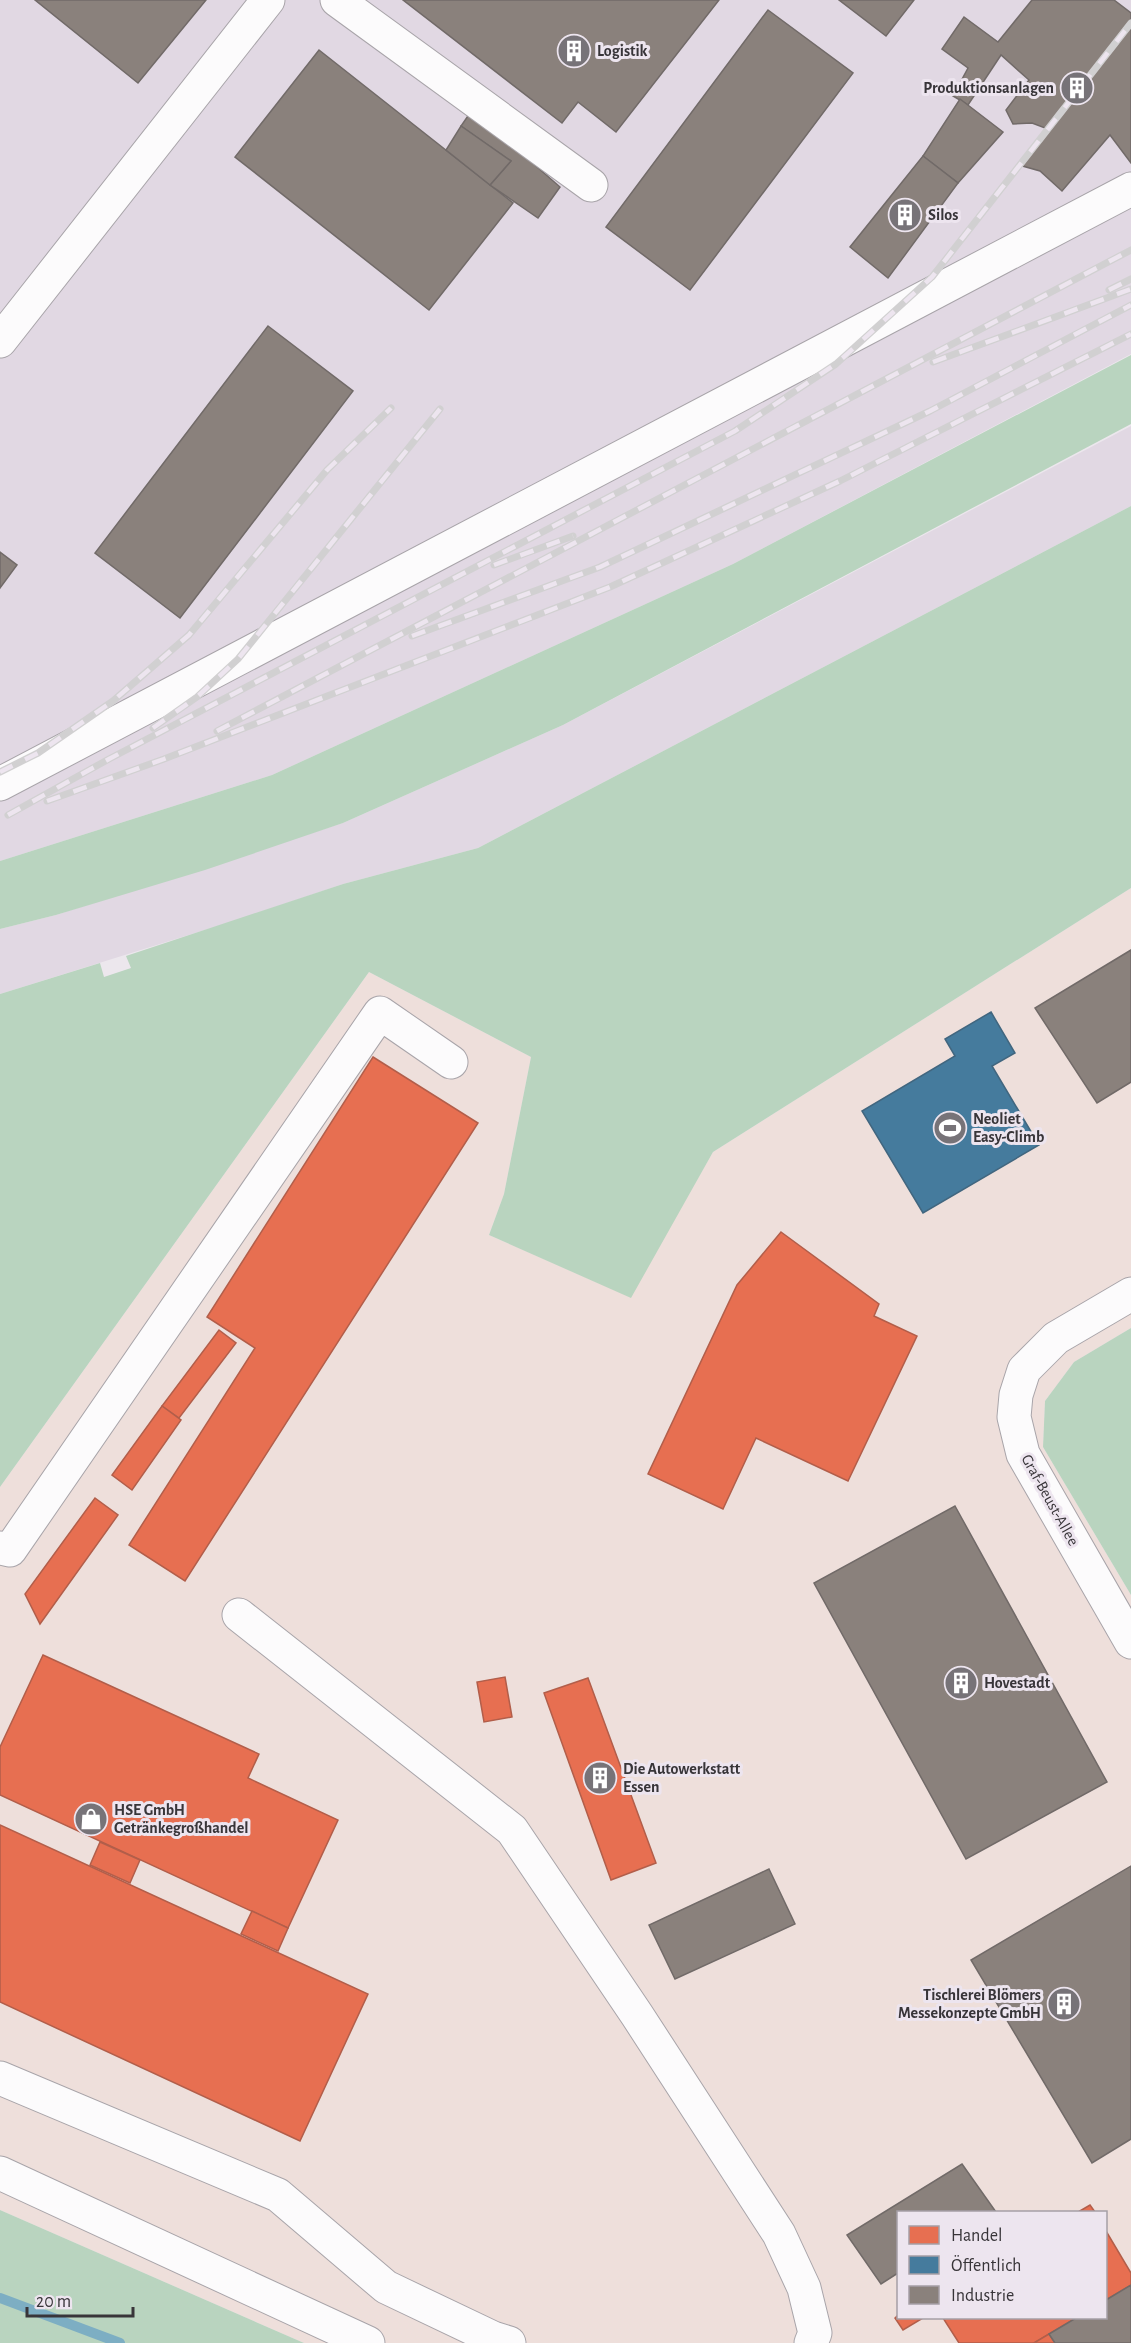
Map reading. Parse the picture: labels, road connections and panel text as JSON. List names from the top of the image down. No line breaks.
{"streets":{"street":["Graf-Beust-Allee"]},"places":{"building":["Logistik","Produktionsanlagen","Silos","Hovestadt","Die Autowerkstatt Essen","Tischlerei Blömers Messekonzepte GmbH"],"sports":["Neoliet Easy-Climb"],"shop":["HSE GmbH Getränkegroßhandel"]},"legend":["Handel","Öffentlich","Industrie"],"scale_bar":"20 m"}
